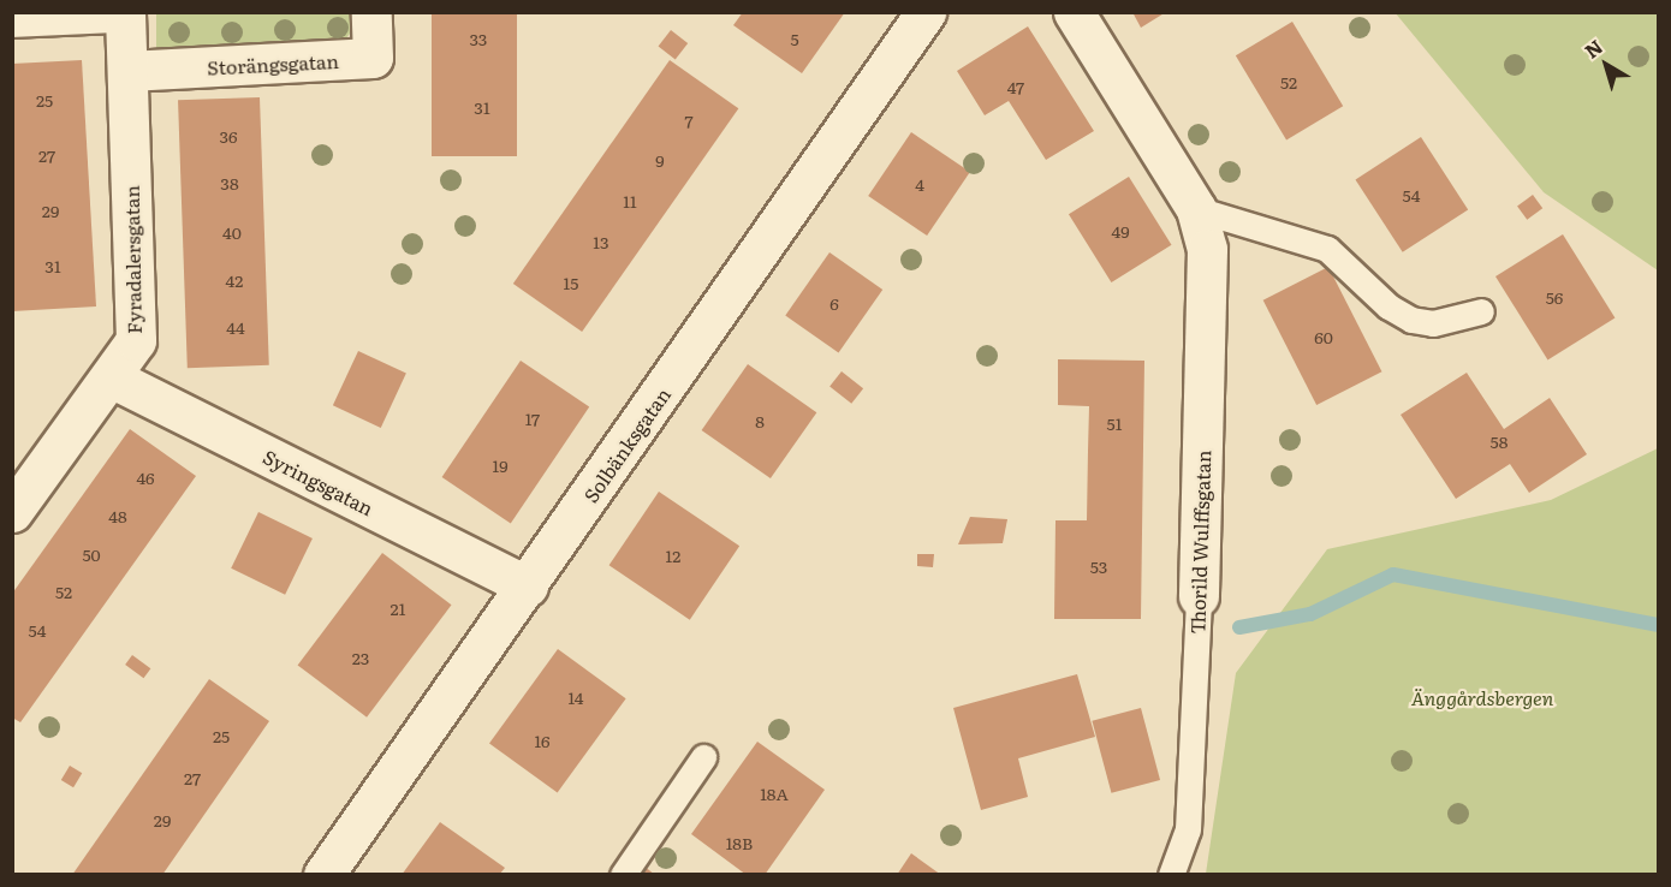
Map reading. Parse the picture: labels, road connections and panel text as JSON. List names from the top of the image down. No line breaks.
{"streets":{"street":["Storängsgatan","Fyradalersgatan","Solbänksgatan","Syringsgatan","Thorild Wulffsgatan"]},"crossings":[["Storängsgatan","Fyradalersgatan"],["Fyradalersgatan","Syringsgatan"],["Solbänksgatan","Syringsgatan"]],"parks":["Änggårdsbergen"],"house_numbers":["33","5","52","47","25","31","7","36","27","9","38","4","54","11","29","49","40","13","31","42","15","56","6","44","60","17","8","51","58","19","46","48","50","12","53","52","21","54","23","14","25","16","27","18A","29","18B"],"north":"top left"}
